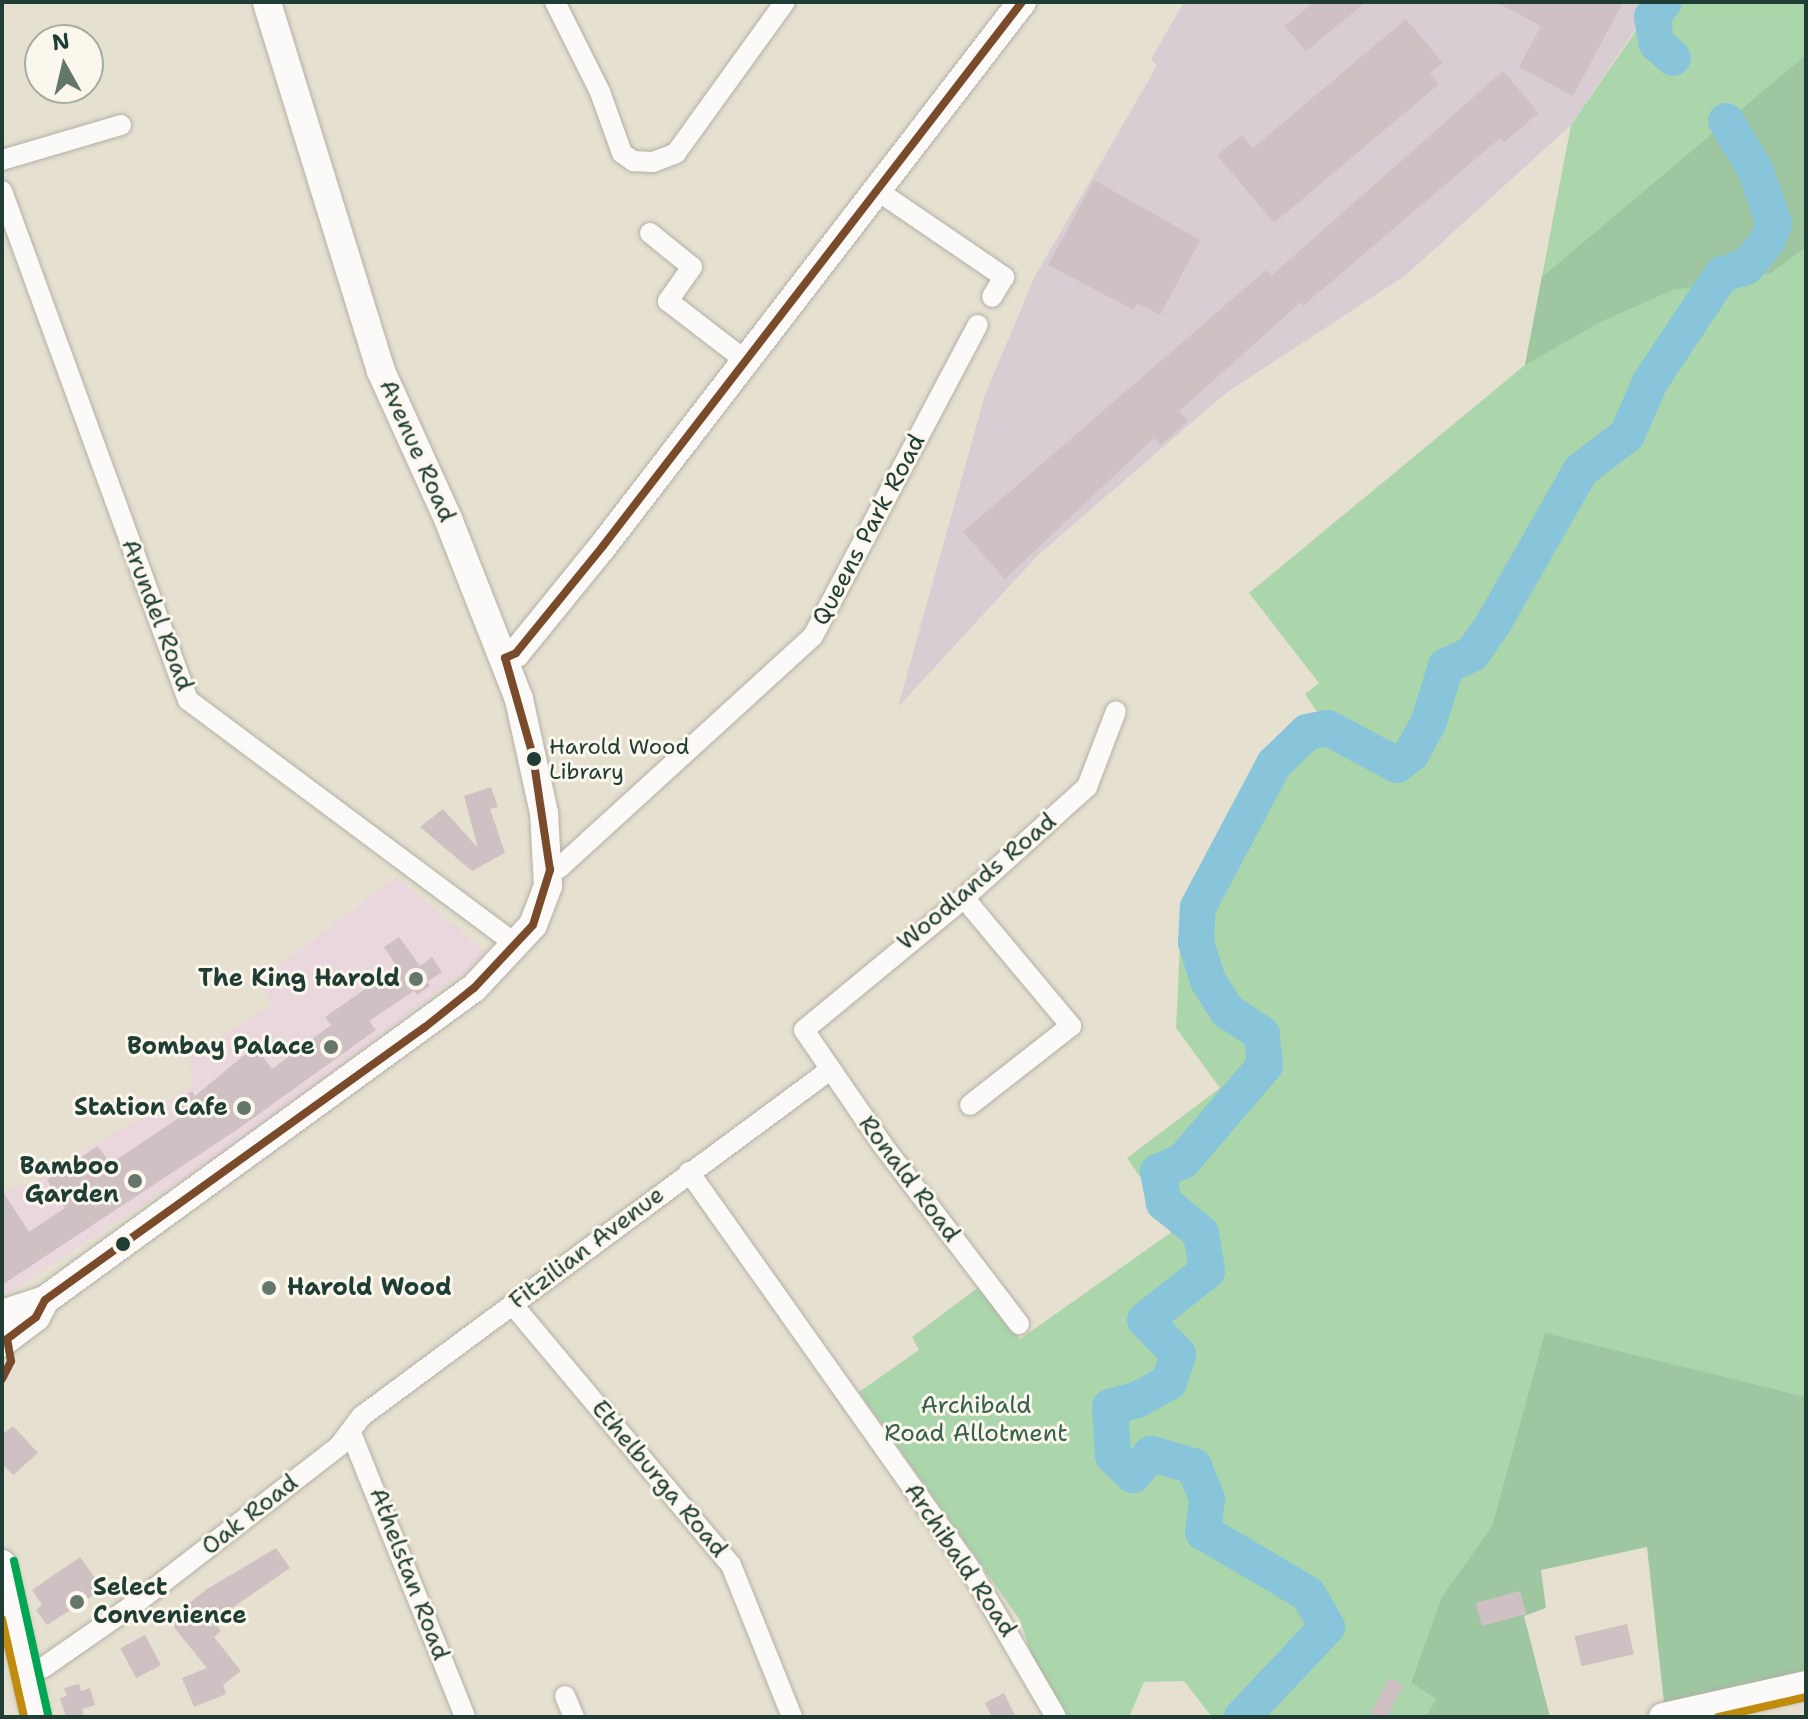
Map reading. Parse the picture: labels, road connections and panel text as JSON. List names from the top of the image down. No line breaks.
{"streets":{"street":["Avenue Road","Queens Park Road","Arundel Road","Woodlands Road","Ronald Road","Fitzilian Avenue","Ethelburga Road","Oak Road","Archibald Road","Athelstan Road"]},"crossings":[["Avenue Road","Queens Park Road"],["Avenue Road","Arundel Road"],["Woodlands Road","Ronald Road"],["Ronald Road","Fitzilian Avenue"],["Fitzilian Avenue","Ethelburga Road"],["Fitzilian Avenue","Oak Road"],["Fitzilian Avenue","Archibald Road"],["Fitzilian Avenue","Athelstan Road"],["Oak Road","Athelstan Road"]],"parks":["Archibald Road Allotment"],"places":["Harold Wood Library","The King Harold","Bombay Palace","Station Cafe","Bamboo Garden","Harold Wood","Select Convenience"],"north":"top"}
